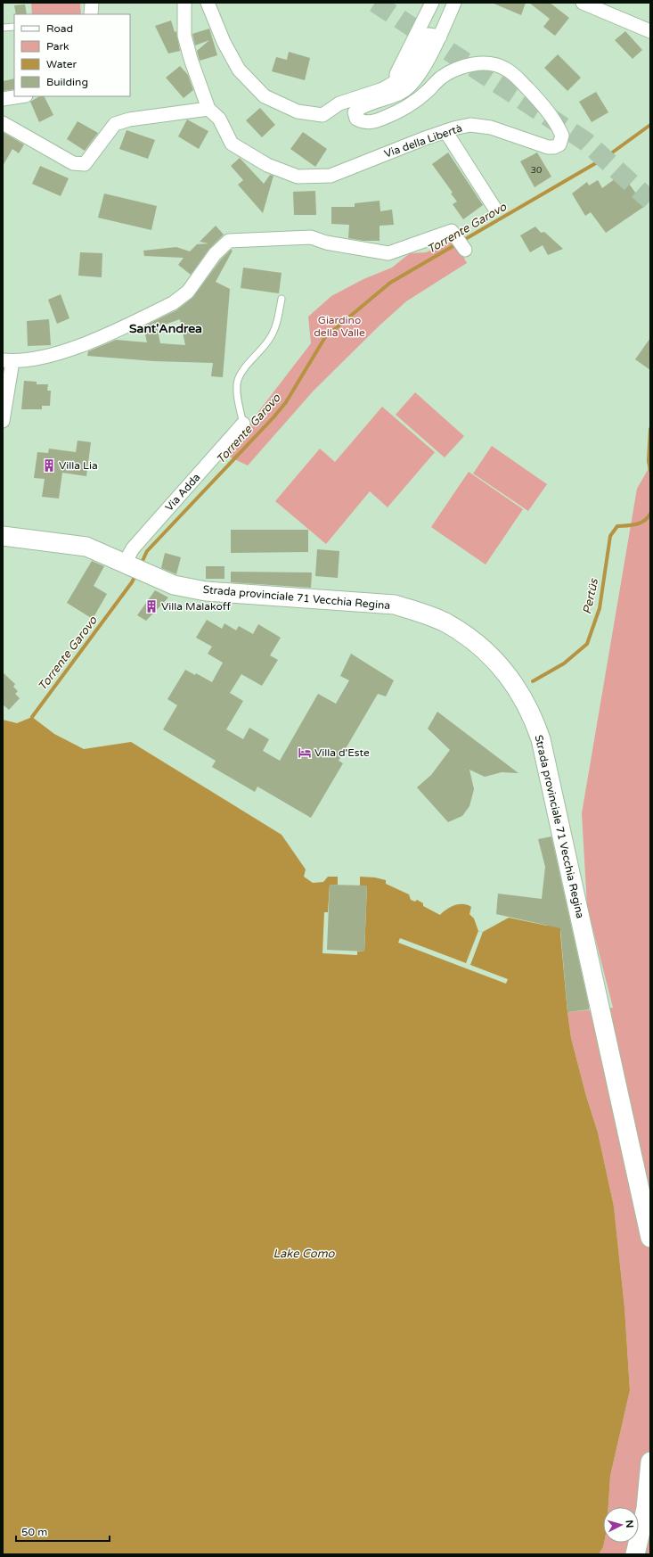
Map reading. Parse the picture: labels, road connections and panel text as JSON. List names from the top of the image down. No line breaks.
{"streets":{"street":["Via della Libertà","Via Adda","Strada provinciale 71 Vecchia Regina"]},"crossings":[["Via Adda","Strada provinciale 71 Vecchia Regina"]],"districts":["Sant'Andrea"],"water":["Torrente Garovo","Pertüs","Lake Como"],"parks":["Giardino della Valle"],"places":{"building":["Villa Lia","Villa Malakoff"],"hotel":["Villa d'Este"]},"house_numbers":["30"],"legend":["Road","Park","Water","Building"],"scale_bar":"50 m","north":"right"}
